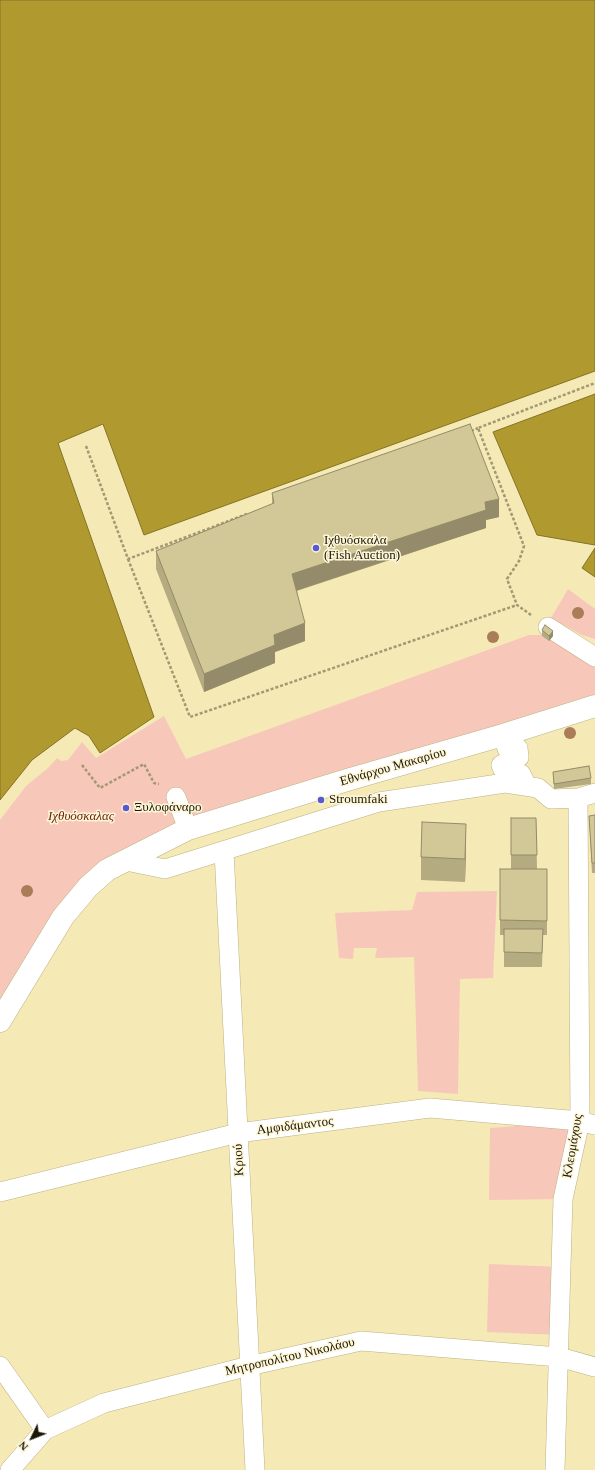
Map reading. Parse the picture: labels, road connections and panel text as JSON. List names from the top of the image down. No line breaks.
{"streets":{"street":["Εθνάρχου Μακαρίου","Αμφιδάμαντος","Κλεομάχους","Κριού","Μητροπολίτου Νικολάου"]},"crossings":[["Αμφιδάμαντος","Κλεομάχους"],["Αμφιδάμαντος","Κριού"],["Κλεομάχους","Μητροπολίτου Νικολάου"],["Κριού","Μητροπολίτου Νικολάου"]],"parks":["Ιχθυόσκαλας"],"places":["Ιχθυόσκαλα (Fish Auction)","Stroumfaki","Ξυλοφάναρο"],"north":"bottom left"}
